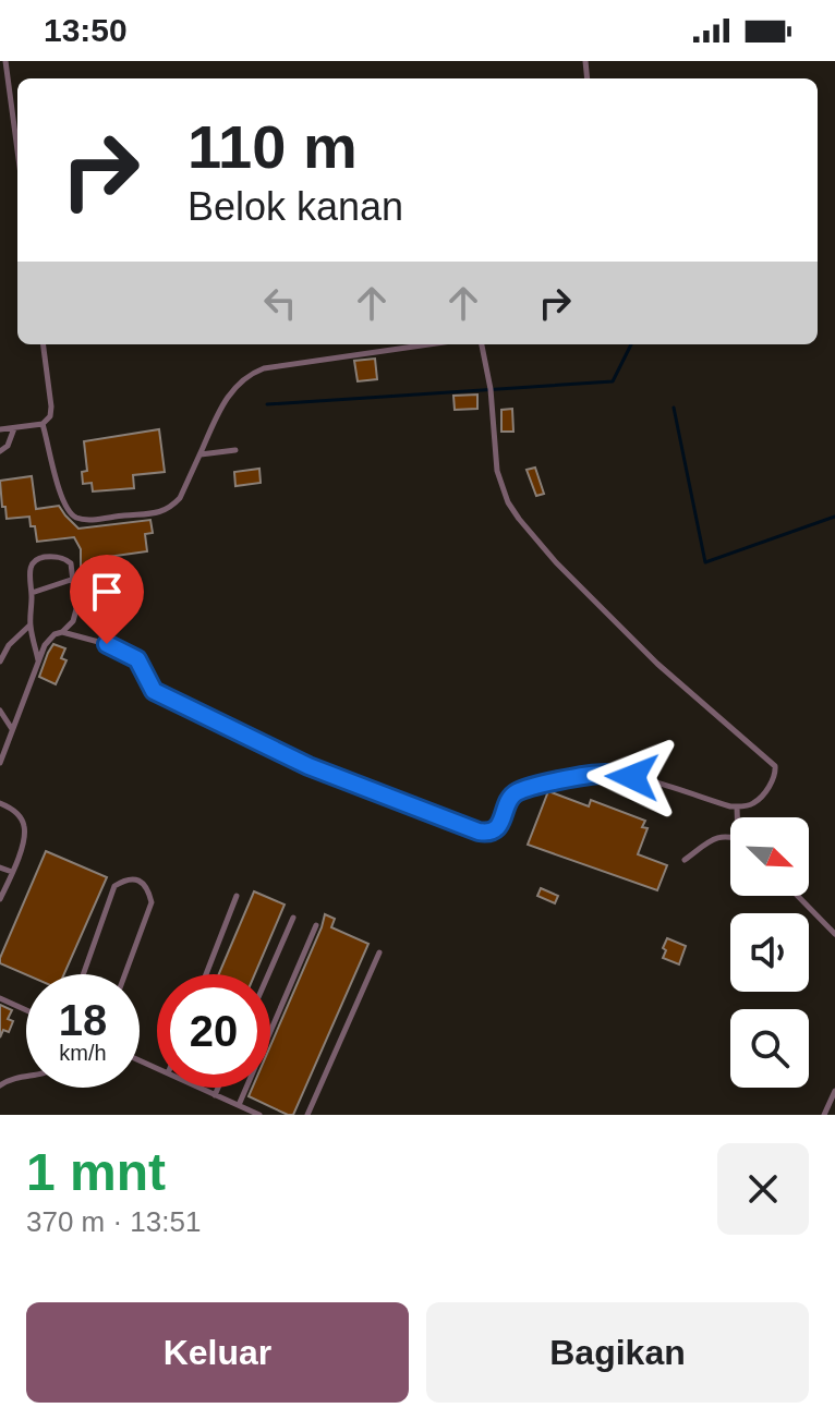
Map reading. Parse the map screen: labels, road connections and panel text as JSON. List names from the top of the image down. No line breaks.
{"north":"bottom right","page":{"status":"13:50","turn":["110 m","Belok kanan"],"speed":"18 km/h","limit":"20","heading":["1 mnt","370 m · 13:51"],"buttons":["Keluar","Bagikan"]}}
